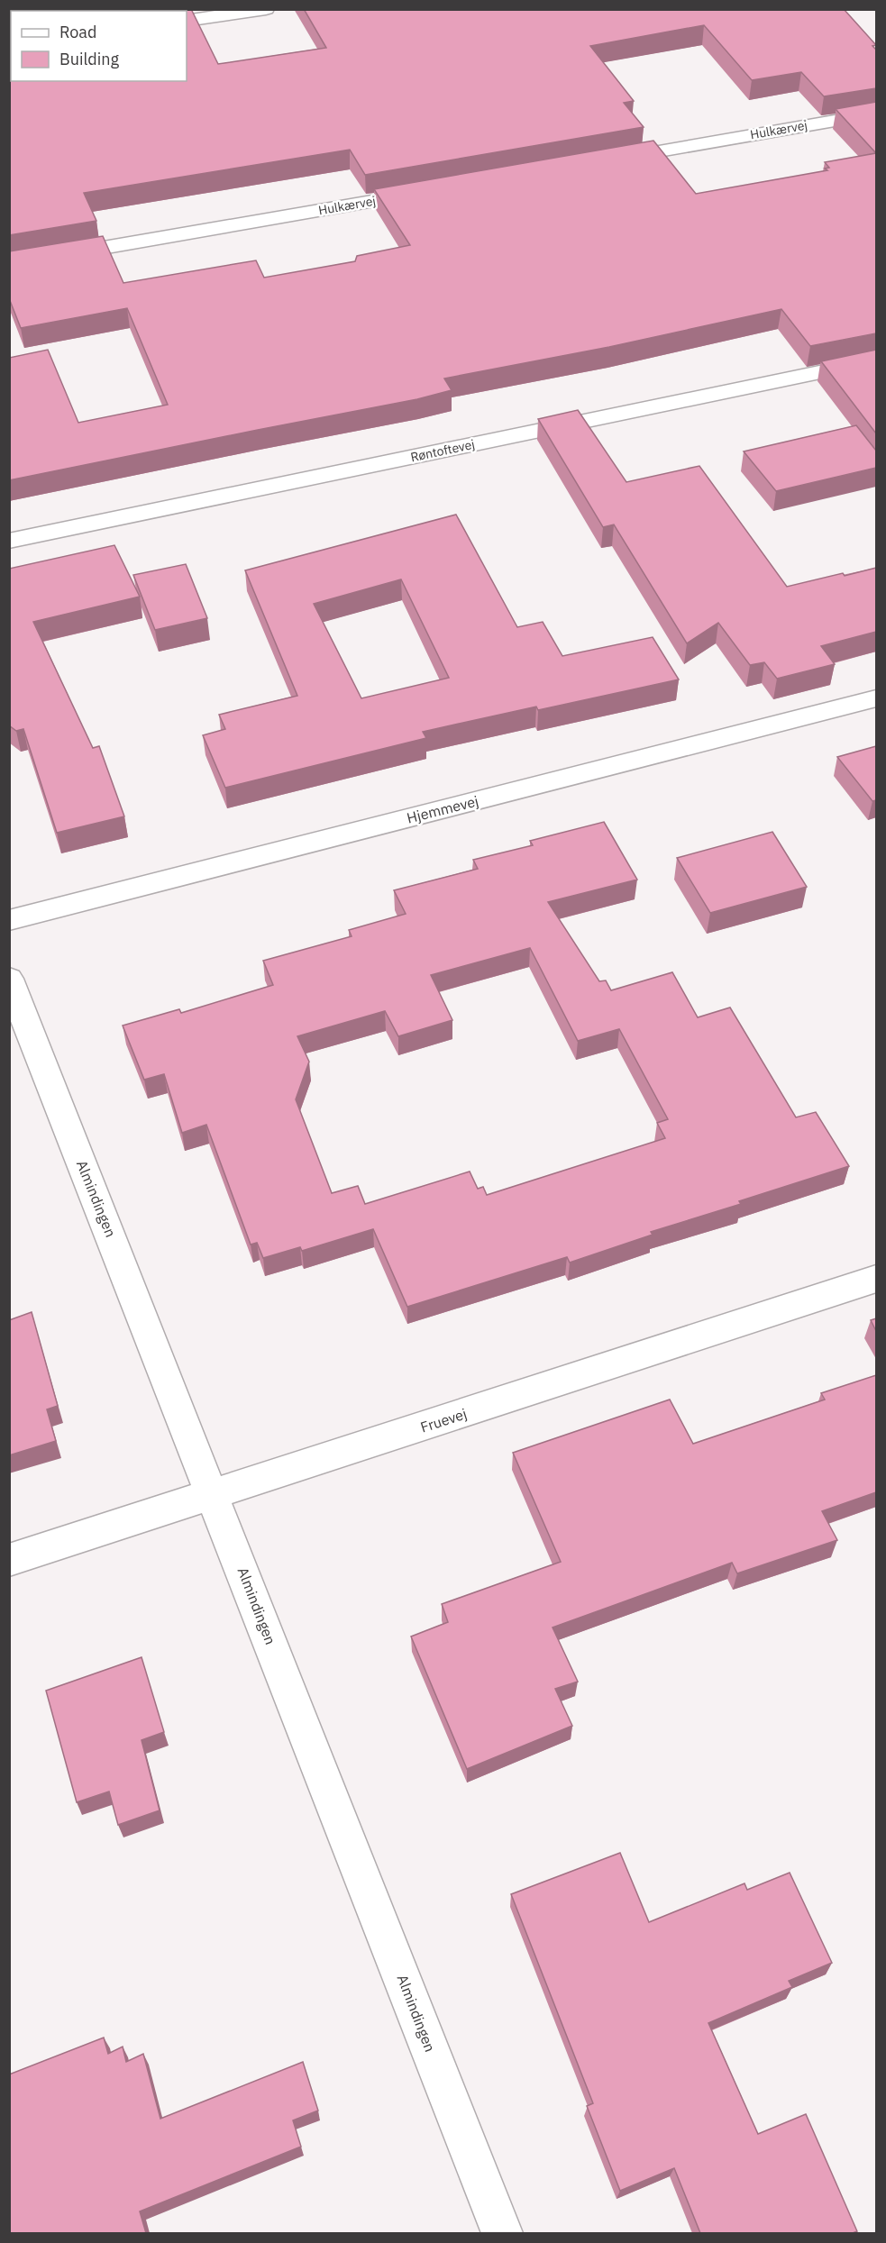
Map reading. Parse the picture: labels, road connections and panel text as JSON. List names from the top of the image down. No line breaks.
{"streets":{"street":["Hulkærvej","Røntoftevej","Hjemmevej","Almindingen","Fruevej"]},"crossings":[["Almindingen","Fruevej"]],"legend":["Road","Building"]}
